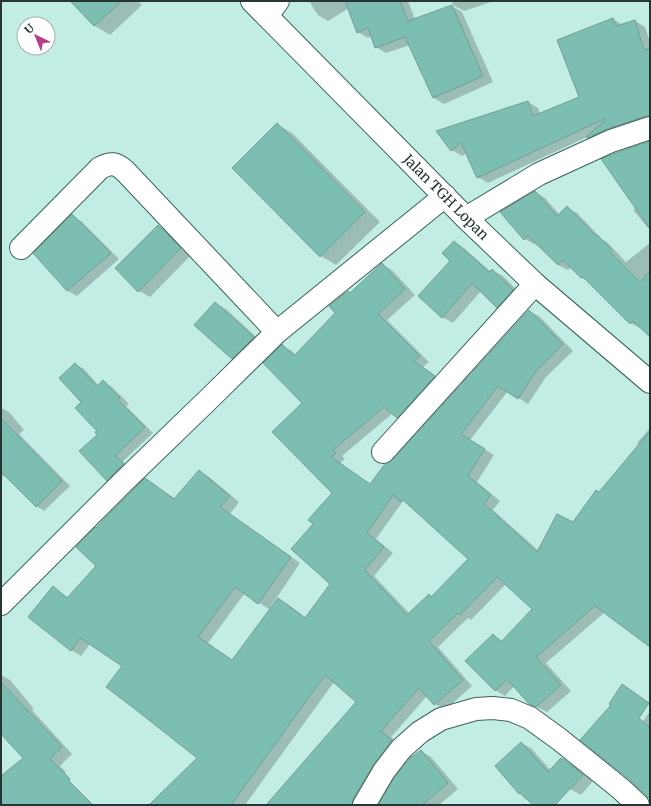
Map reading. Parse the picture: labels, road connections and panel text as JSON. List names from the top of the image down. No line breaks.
{"streets":{"main road":["Jalan TGH Lopan"]},"north":"top left"}
